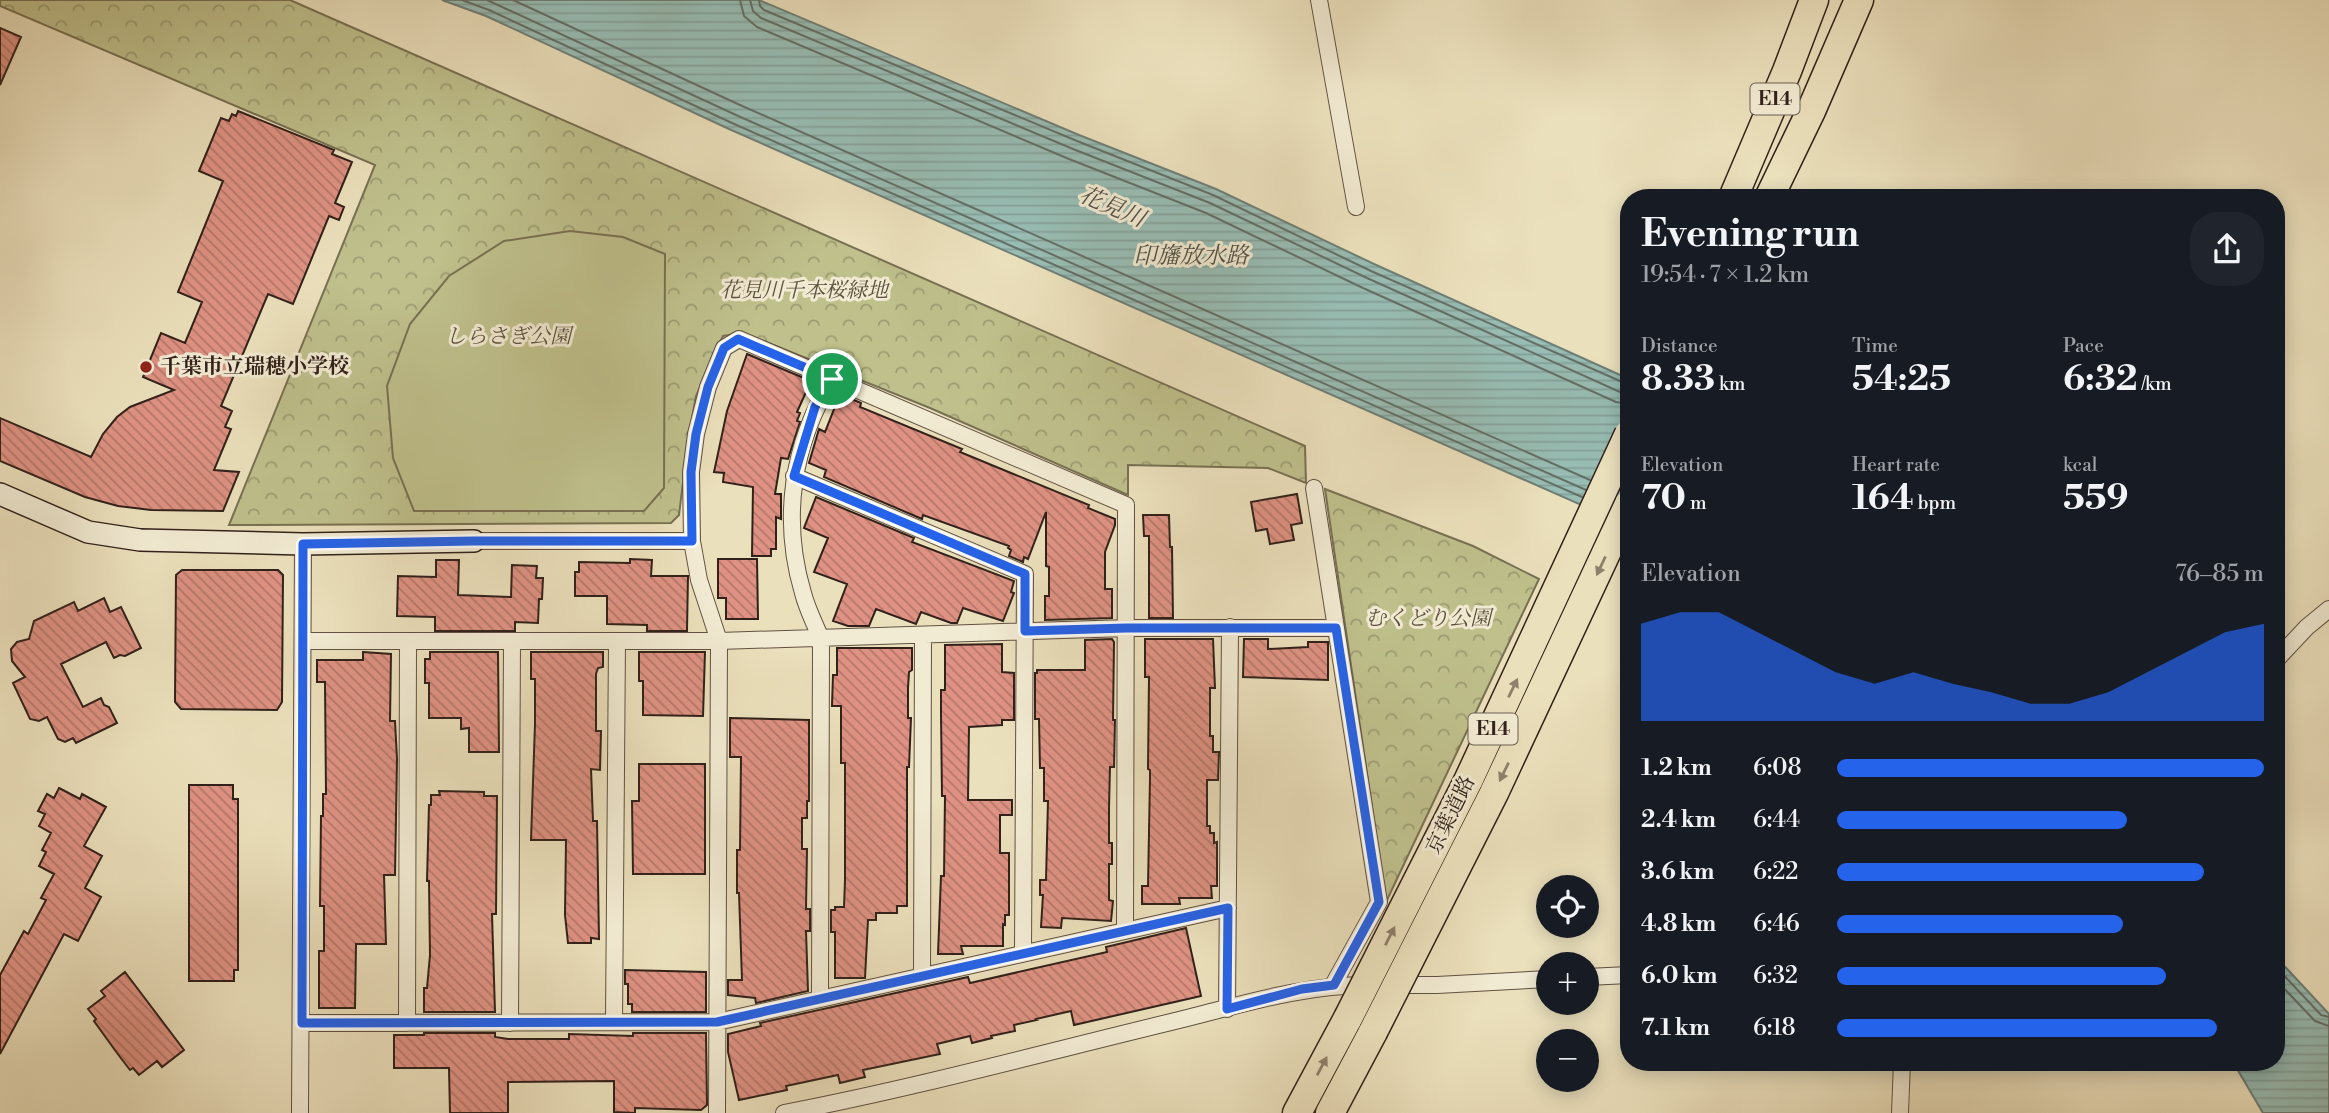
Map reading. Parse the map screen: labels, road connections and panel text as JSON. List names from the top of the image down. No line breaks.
{"streets":{"highway":["E14","京葉道路"]},"water":["花見川","印旛放水路"],"parks":["花見川千本桜緑地","しらさぎ公園","むくどり公園"],"places":["千葉市立瑞穂小学校"],"page":{"heading":["Evening run","19:54 · 7 × 1.2 km"],"stats":[["Distance","8.33 km"],["Time","54:25"],["Pace","6:32 /km"],["Elevation","70 m"],["Heart rate","164 bpm"],["kcal","559"]],"chart":["Elevation","76–85 m"],"list":[{"name":"1.2 km","note":"6:08"},{"name":"2.4 km","note":"6:44"},{"name":"3.6 km","note":"6:22"},{"name":"4.8 km","note":"6:46"},{"name":"6.0 km","note":"6:32"},{"name":"7.1 km","note":"6:18"}],"map_buttons":["+","−"]}}
